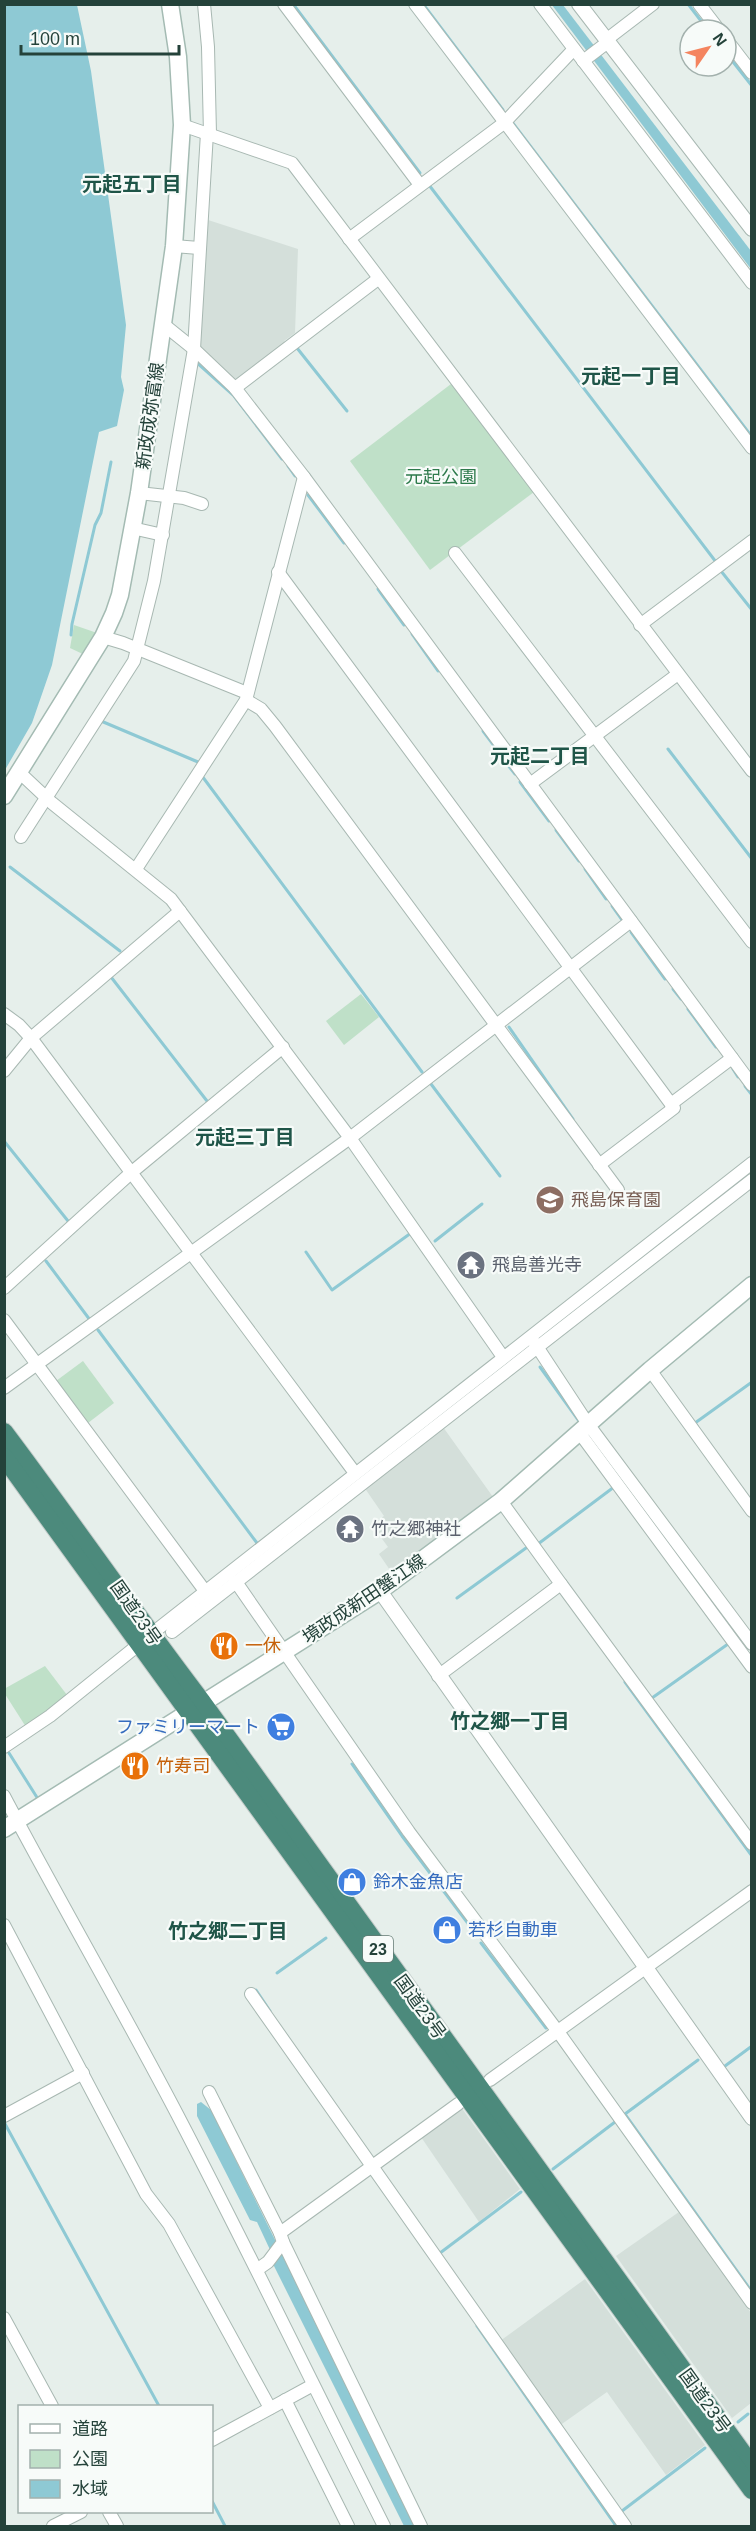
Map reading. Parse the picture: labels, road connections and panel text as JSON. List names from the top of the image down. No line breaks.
{"streets":{"highway":["国道23号","23"],"main road":["新政成弥富線","境政成新田蟹江線"]},"crossings":[["境政成新田蟹江線","国道23号"]],"districts":["元起五丁目","元起一丁目","元起二丁目","元起三丁目","竹之郷一丁目","竹之郷二丁目"],"parks":["元起公園"],"places":{"school or university":["飛島保育園"],"temple":["飛島善光寺","竹之郷神社"],"restaurant":["一休","竹寿司"],"supermarket":["ファミリーマート"],"shop":["鈴木金魚店","若杉自動車"]},"legend":["道路","公園","水域"],"scale_bar":"100 m","north":"top right"}
